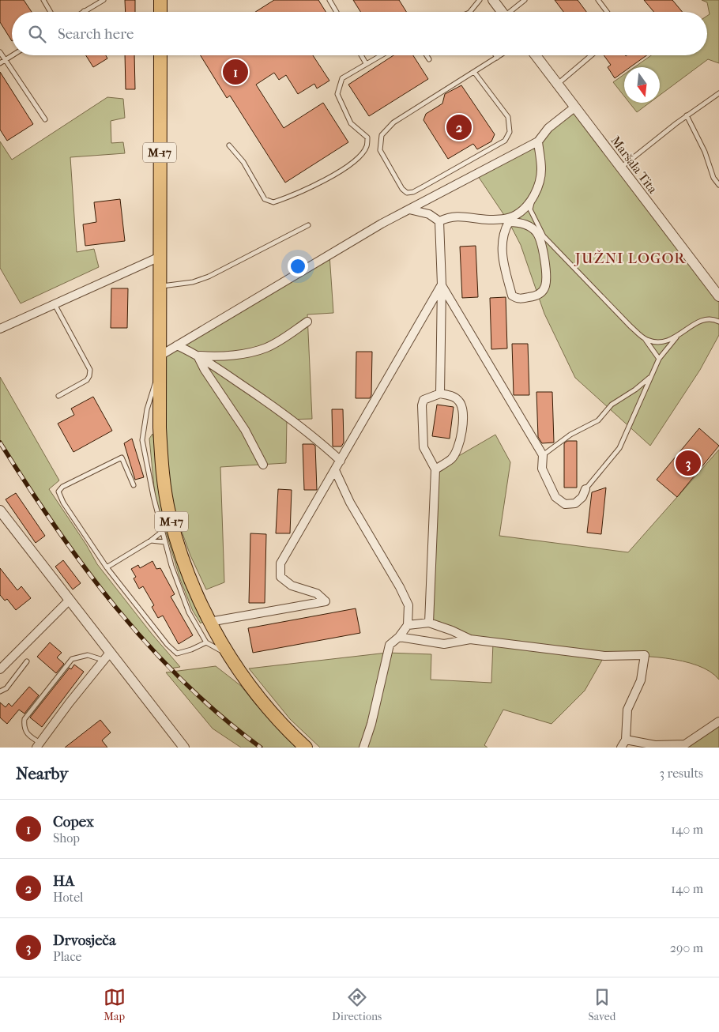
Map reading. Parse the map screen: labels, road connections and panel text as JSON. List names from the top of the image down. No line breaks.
{"streets":{"main road":["M-17"],"street":["Maršala Tita"]},"districts":["JUŽNI LOGOR"],"north":"bottom","page":{"search":"Search here","pins":["1","2","3"],"heading":["Nearby","3 results"],"list":[{"mark":"1","name":"Copex","note":"Shop","value":"140 m"},{"mark":"2","name":"HA","note":"Hotel","value":"140 m"},{"mark":"3","name":"Drvosječa","note":"Place","value":"290 m"}],"nav":["Map","Directions","Saved"]}}
